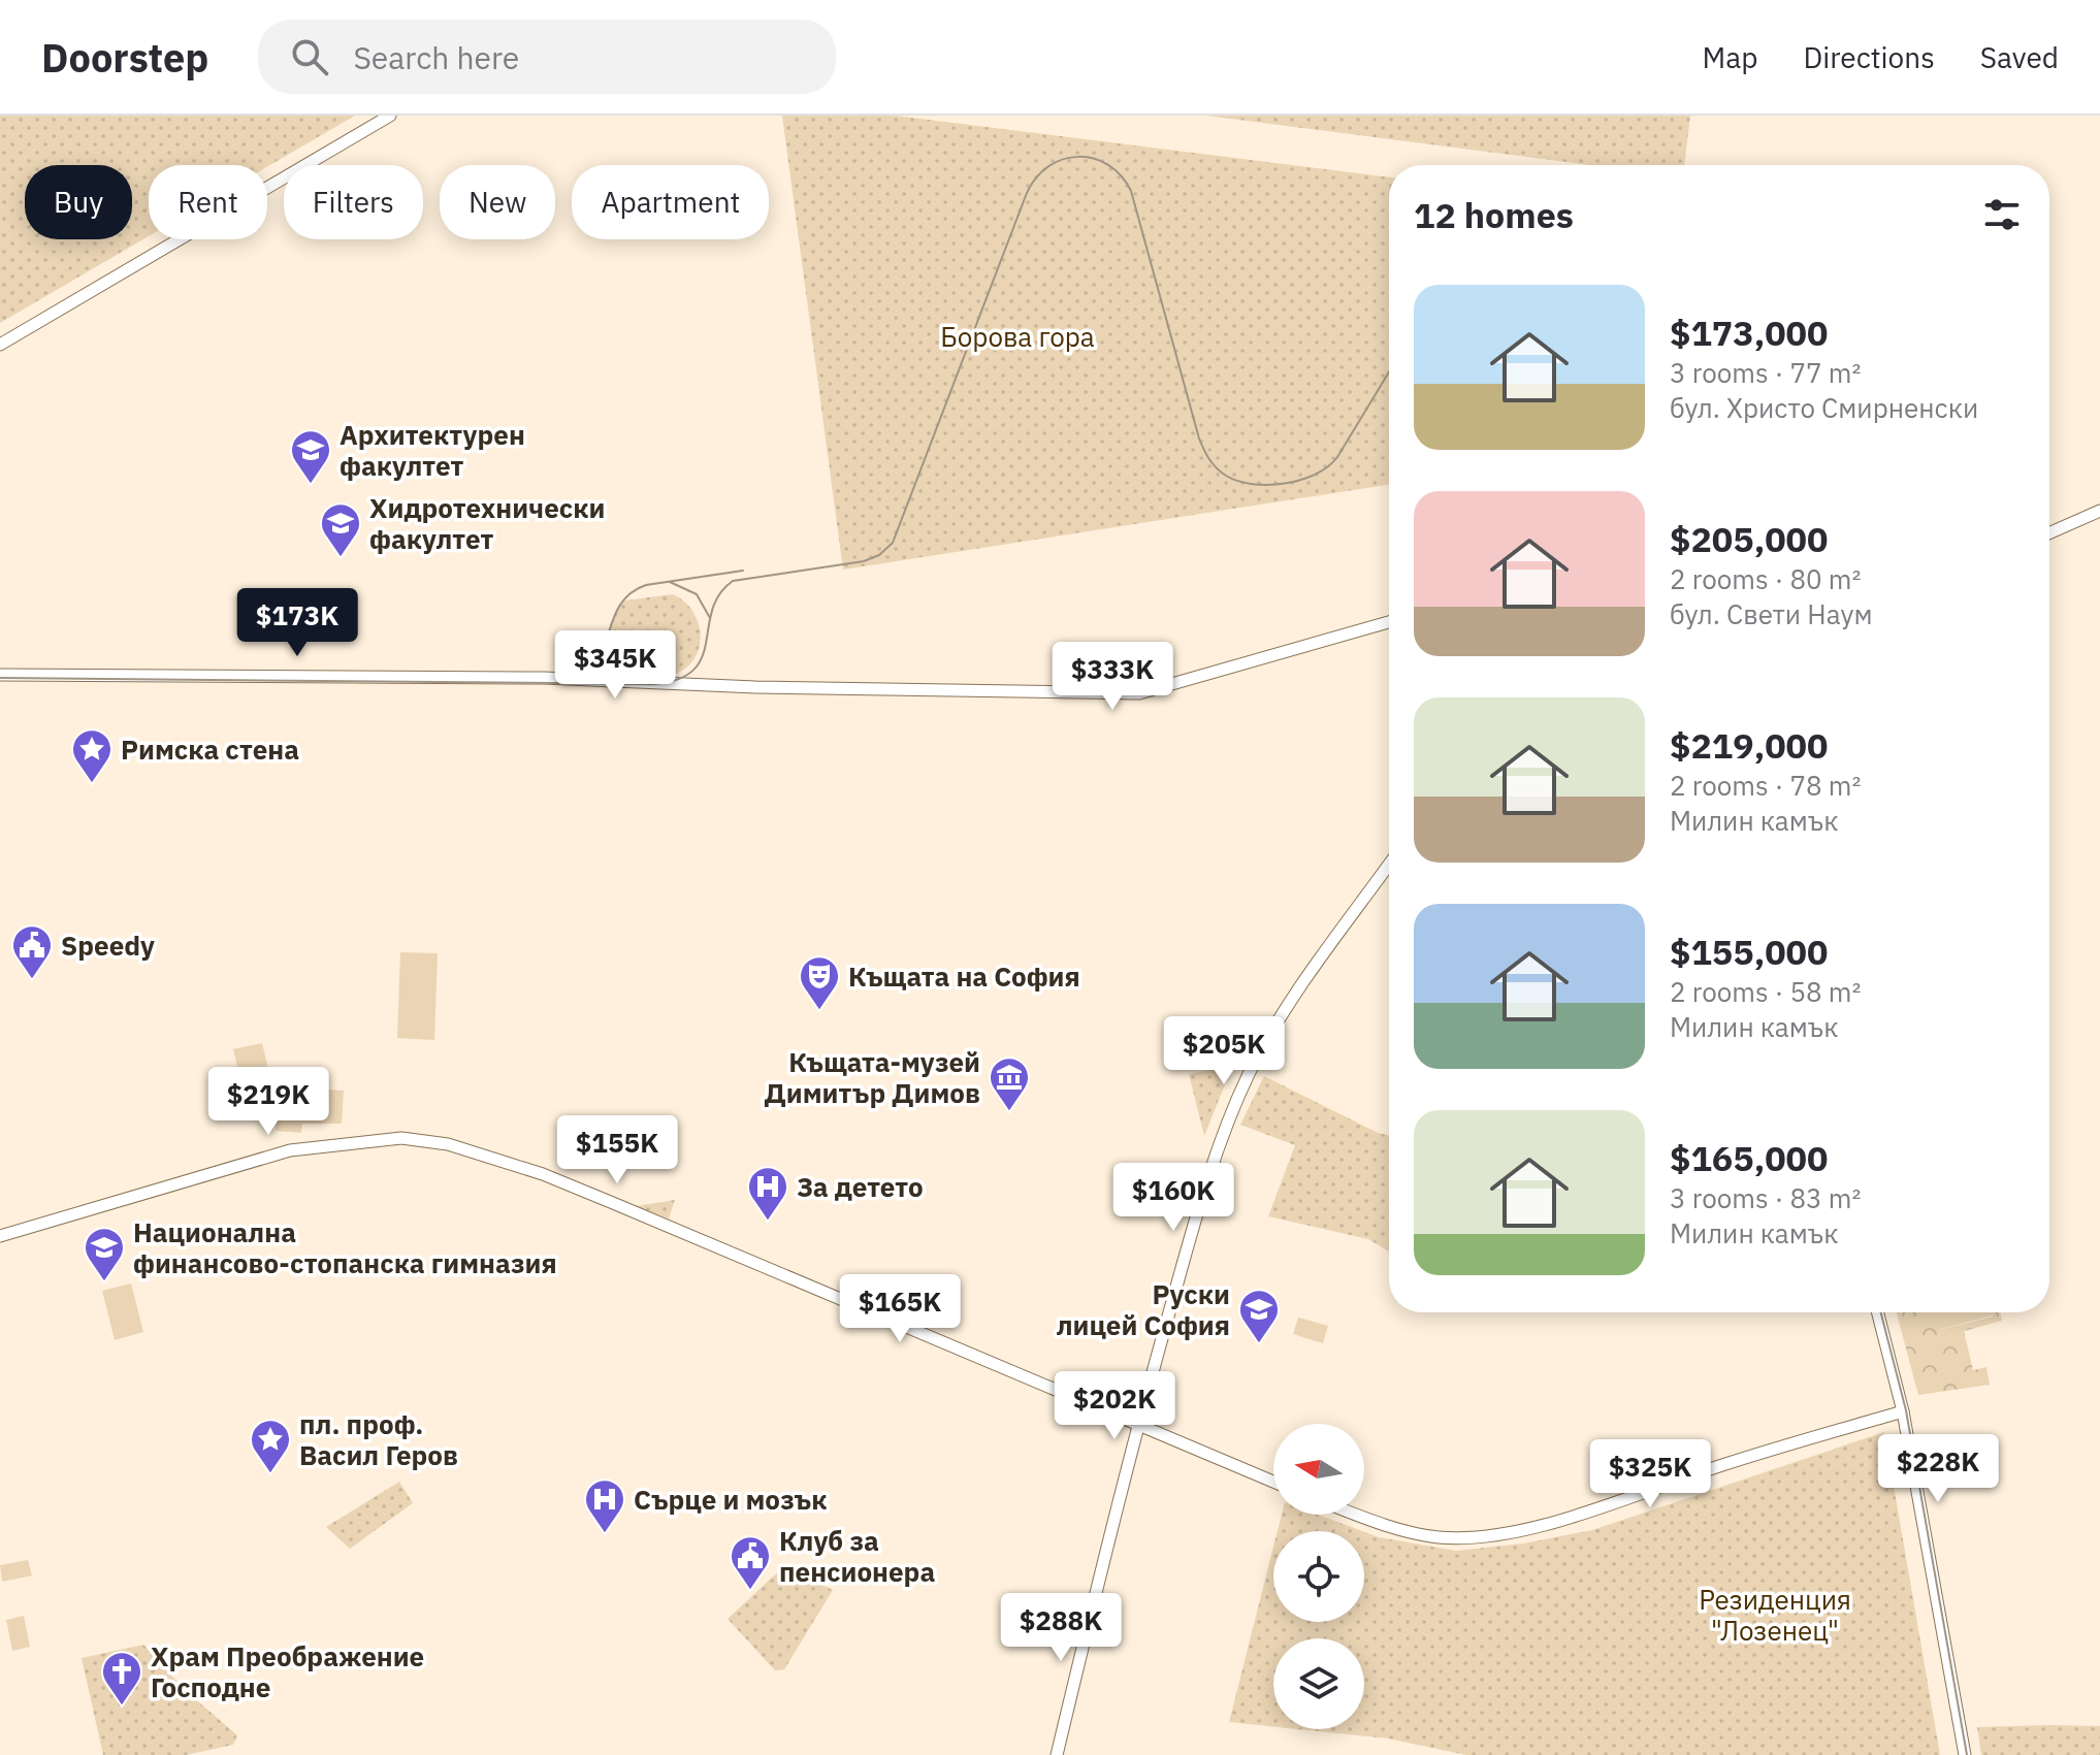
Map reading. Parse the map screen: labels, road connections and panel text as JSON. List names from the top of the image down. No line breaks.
{"parks":["Борова гора","Резиденция \"Лозенец\""],"places":{"school or university":["Архитектурен факултет","Хидротехнически факултет","Национална финансово-стопанска гимназия","Руски лицей София"],"place":["Римска стена","пл. проф. Васил Геров"],"public building":["Speedy","Клуб за пенсионера"],"theatre":["Къщата на София"],"museum":["Къщата-музей Димитър Димов"],"hospital":["За детето","Сърце и мозък"],"church":["Храм Преображение Господне"]},"north":"left","page":{"header":"Doorstep","search":"Search here","nav":["Map","Directions","Saved"],"chip":["Buy","Rent","Filters","New","Apartment"],"heading":"12 homes","list":[{"name":"$173,000","note":"3 rooms · 77 m² · бул. Христо Смирненски"},{"name":"$205,000","note":"2 rooms · 80 m² · бул. Свети Наум"},{"name":"$219,000","note":"2 rooms · 78 m² · Милин камък"},{"name":"$155,000","note":"2 rooms · 58 m² · Милин камък"},{"name":"$165,000","note":"3 rooms · 83 m² · Милин камък"}],"price":["$173K","$345K","$333K","$205K","$219K","$155K","$160K","$165K","$202K","$228K","$325K","$288K"]}}
